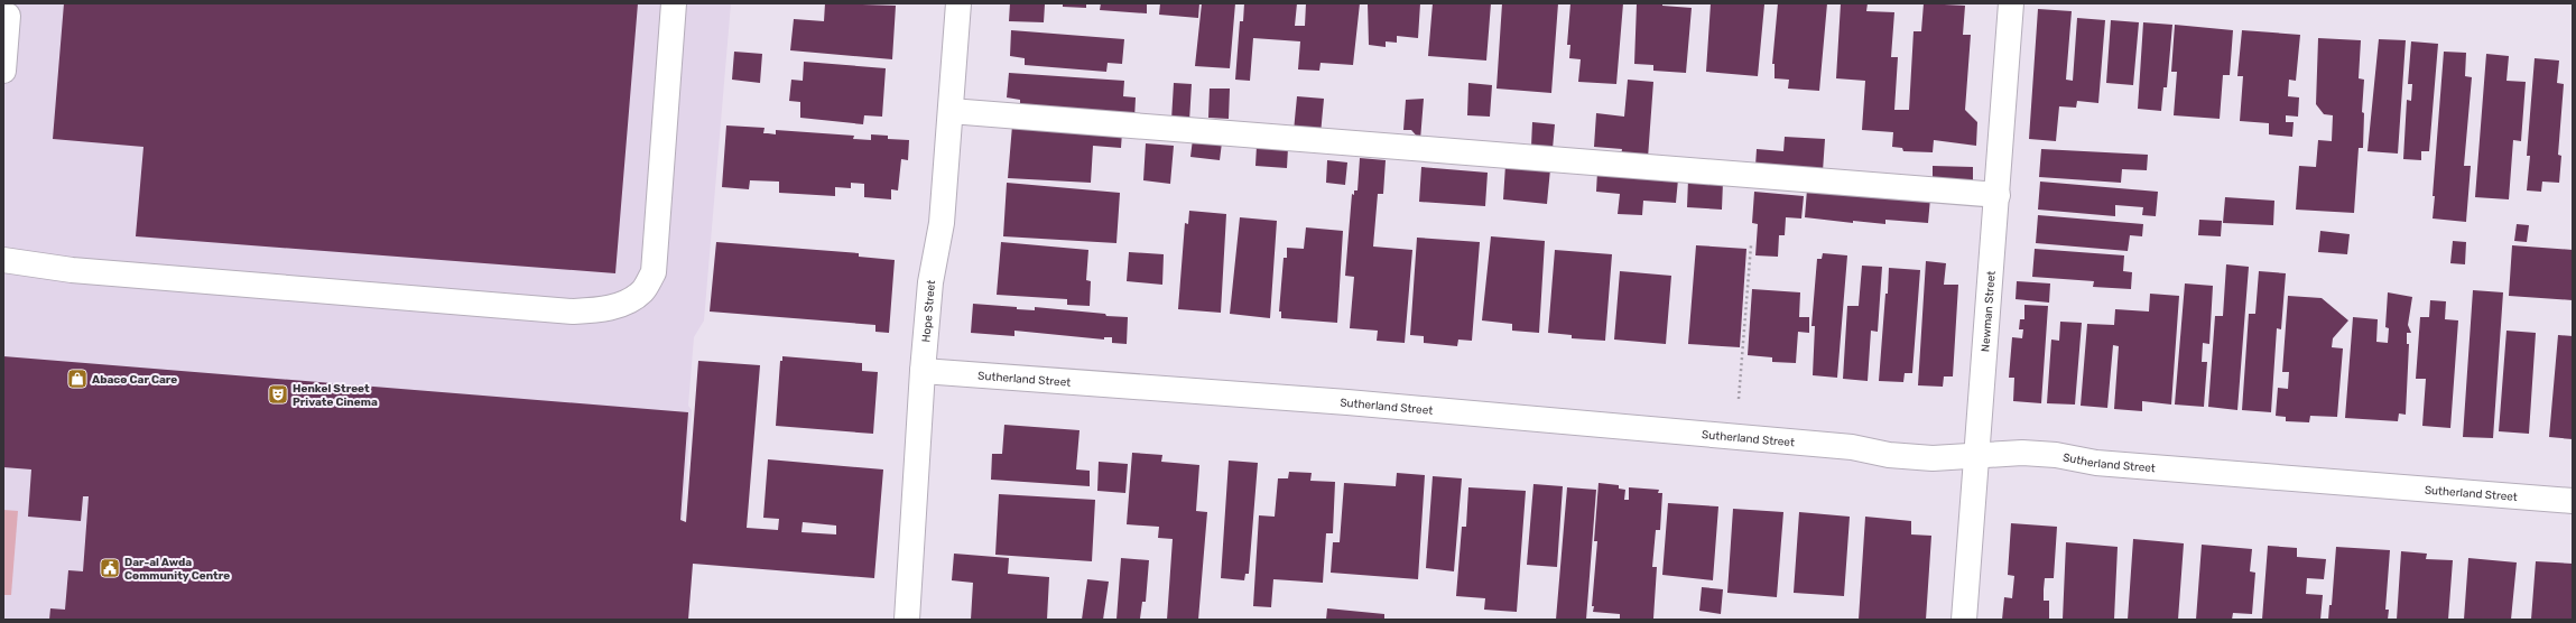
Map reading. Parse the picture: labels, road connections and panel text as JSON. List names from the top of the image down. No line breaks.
{"streets":{"street":["Hope Street","Newman Street","Sutherland Street"]},"crossings":[["Hope Street","Sutherland Street"],["Newman Street","Sutherland Street"]],"places":{"shop":["Abaco Car Care"],"theatre":["Henkel Street Private Cinema"],"public building":["Dar-al Awda Community Centre"]}}
